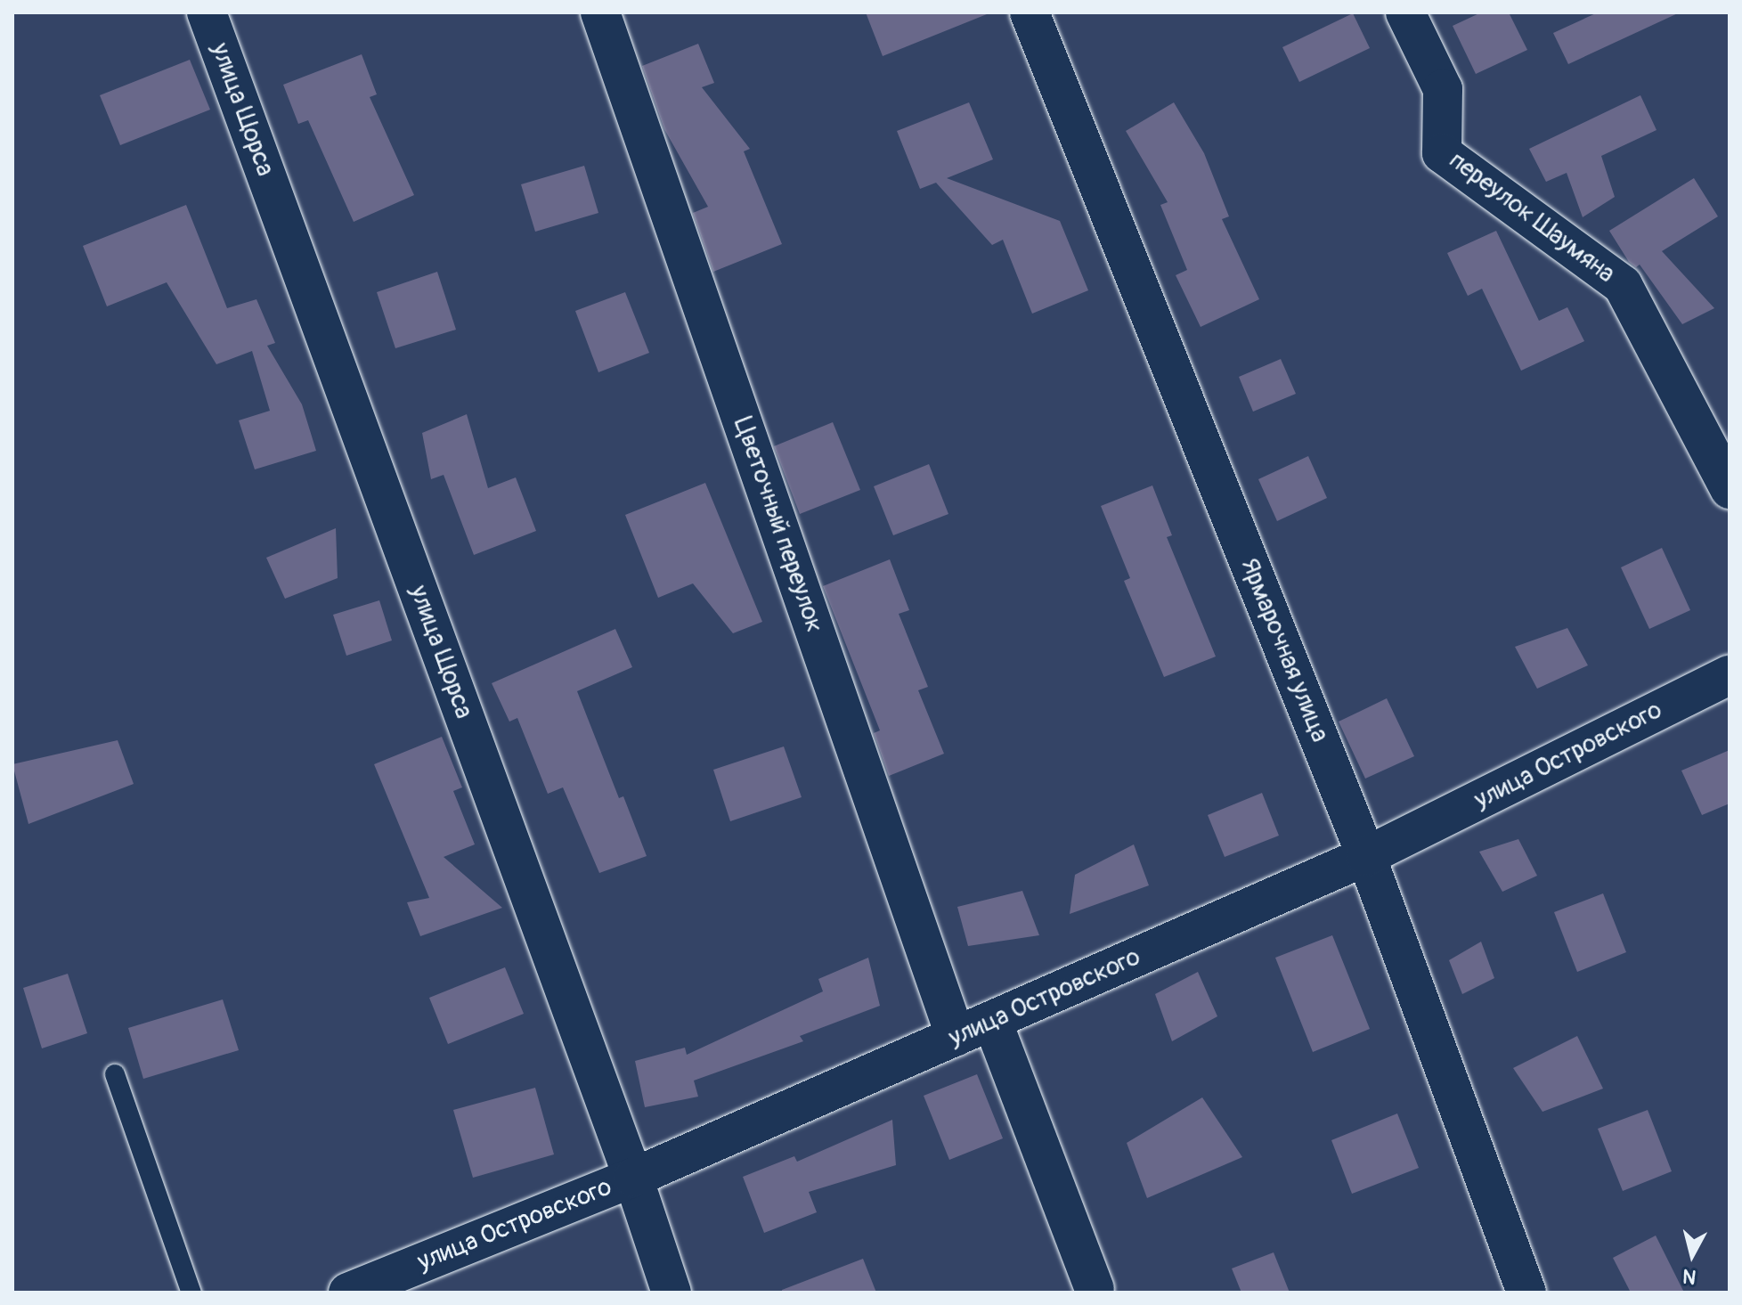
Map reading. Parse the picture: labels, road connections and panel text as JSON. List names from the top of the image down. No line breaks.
{"streets":{"street":["улица Щорса","переулок Шаумяна","Цветочный переулок","Ярмарочная улица","улица Островского"]},"crossings":[["улица Щорса","улица Островского"],["Цветочный переулок","улица Островского"],["Ярмарочная улица","улица Островского"]],"north":"bottom"}
